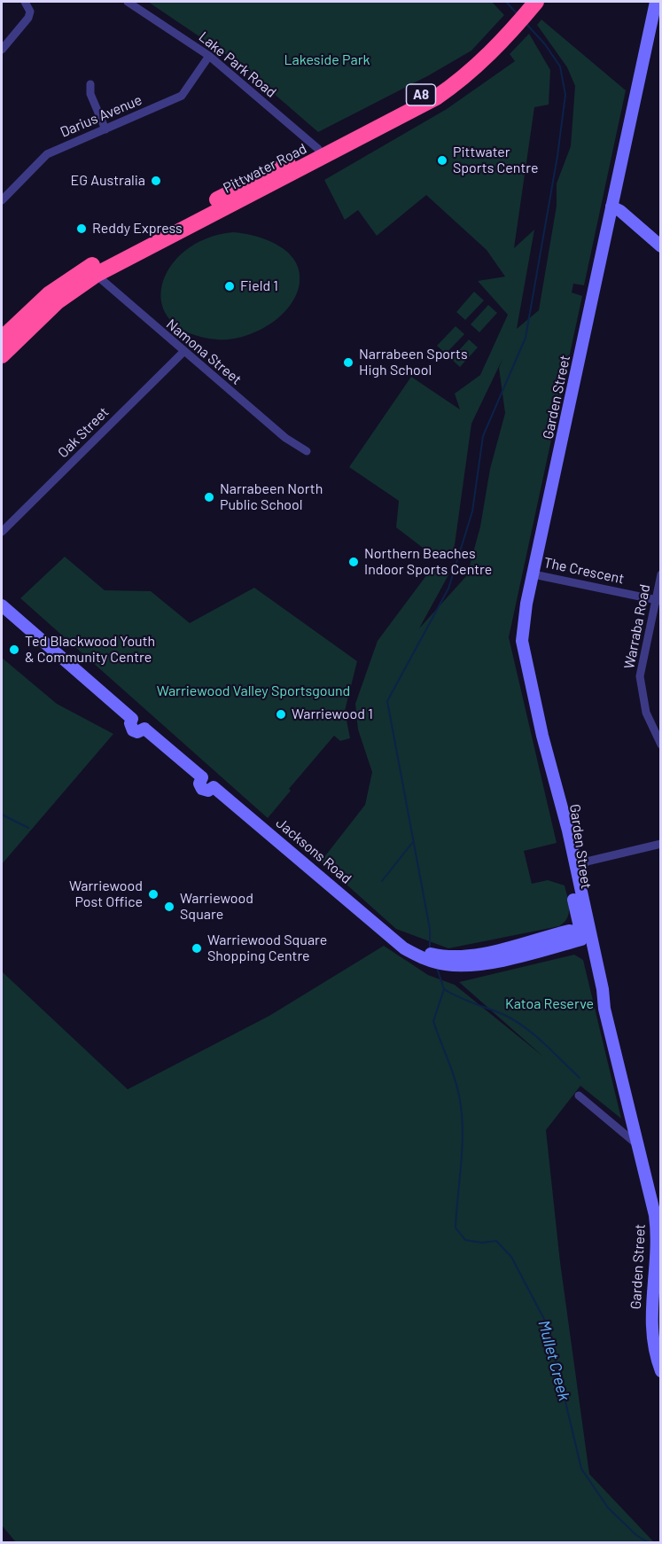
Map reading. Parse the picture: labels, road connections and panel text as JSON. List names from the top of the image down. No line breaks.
{"streets":{"highway":["A8","Pittwater Road"],"street":["Lake Park Road","Darius Avenue","Namona Street","Garden Street","Oak Street","The Crescent","Warraba Road","Jacksons Road"]},"crossings":[["Lake Park Road","Darius Avenue"],["Lake Park Road","Pittwater Road"],["Pittwater Road","Namona Street"],["Namona Street","Oak Street"],["Garden Street","The Crescent"],["Garden Street","Jacksons Road"],["The Crescent","Warraba Road"]],"water":["Mullet Creek"],"parks":["Lakeside Park","Warriewood Valley Sportsgound","Katoa Reserve"],"places":["Pittwater Sports Centre","EG Australia","Reddy Express","Field 1","Narrabeen Sports High School","Narrabeen North Public School","Northern Beaches Indoor Sports Centre","Ted Blackwood Youth & Community Centre","Warriewood 1","Warriewood Post Office","Warriewood Square","Warriewood Square Shopping Centre"]}
